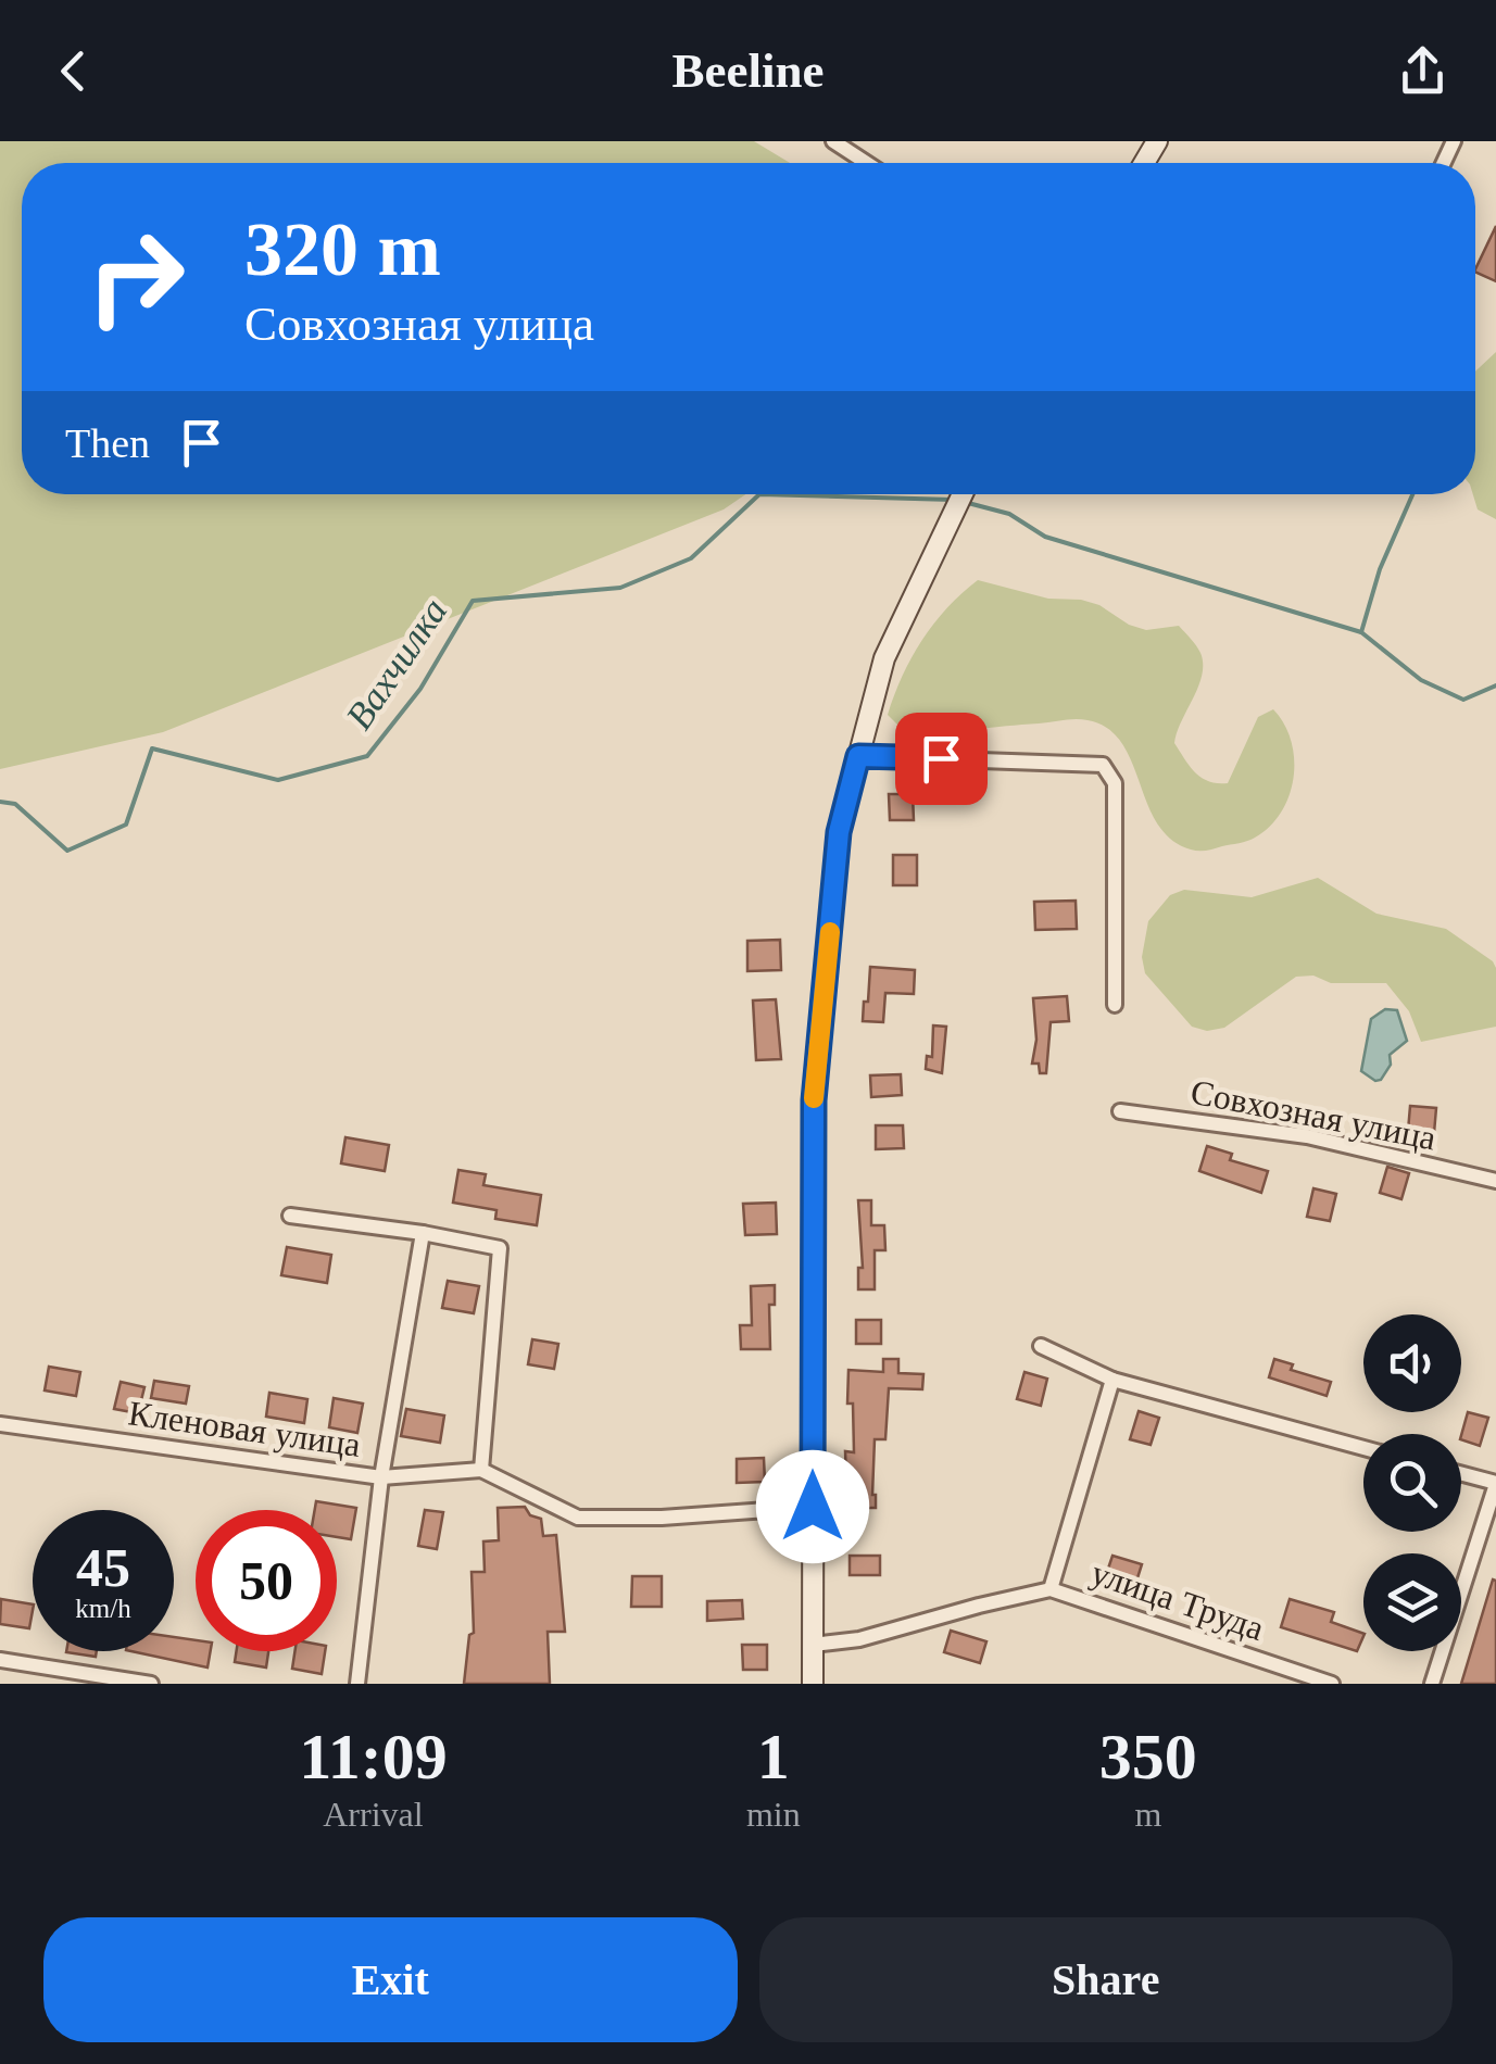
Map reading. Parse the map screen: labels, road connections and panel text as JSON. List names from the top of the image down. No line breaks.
{"streets":{"street":["Совхозная улица","Кленовая улица","улица Труда"]},"water":["Вахчилка"],"page":{"header":"Beeline","turn":["320 m","Совхозная улица"],"then":"Then","speed":"45 km/h","limit":"50","eta":["11:09","Arrival","1","min","350","m"],"buttons":["Exit","Share"]}}
